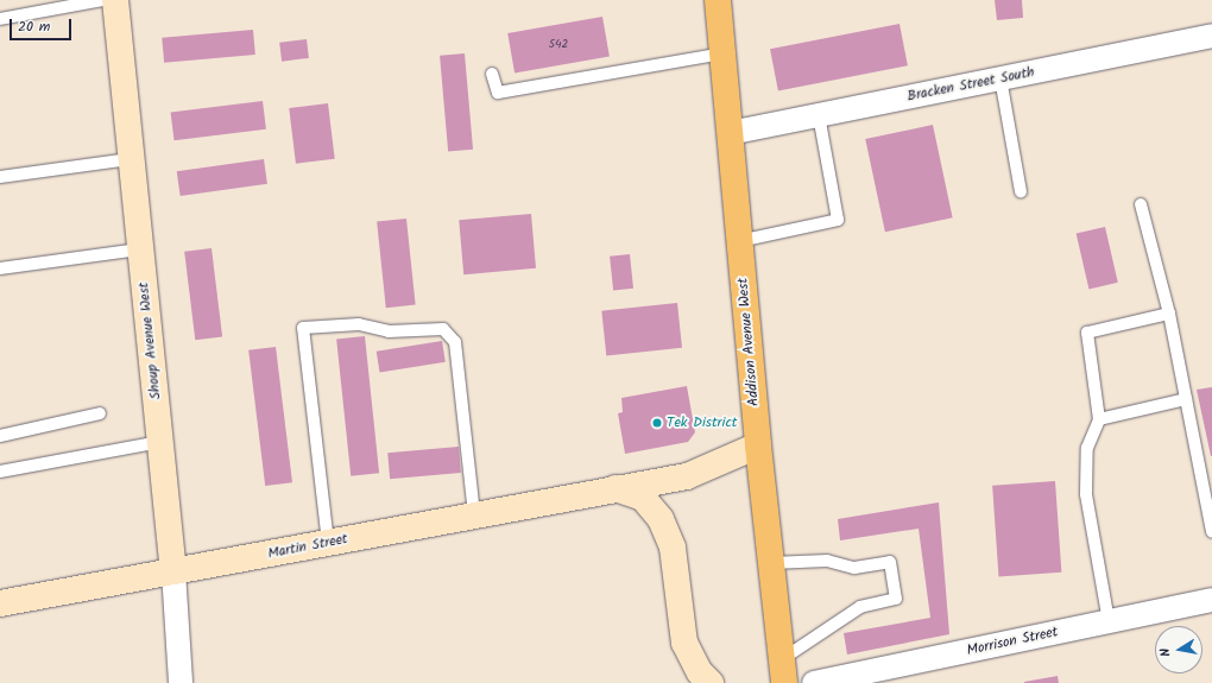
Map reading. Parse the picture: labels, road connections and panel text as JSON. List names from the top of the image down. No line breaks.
{"streets":{"main road":["Addison Avenue West"],"street":["Bracken Street South","Shoup Avenue West","Martin Street","Morrison Street"]},"crossings":[["Bracken Street South","Addison Avenue West"],["Shoup Avenue West","Martin Street"],["Addison Avenue West","Martin Street"]],"places":["Tek District"],"house_numbers":["542"],"scale_bar":"20 m","north":"left"}
